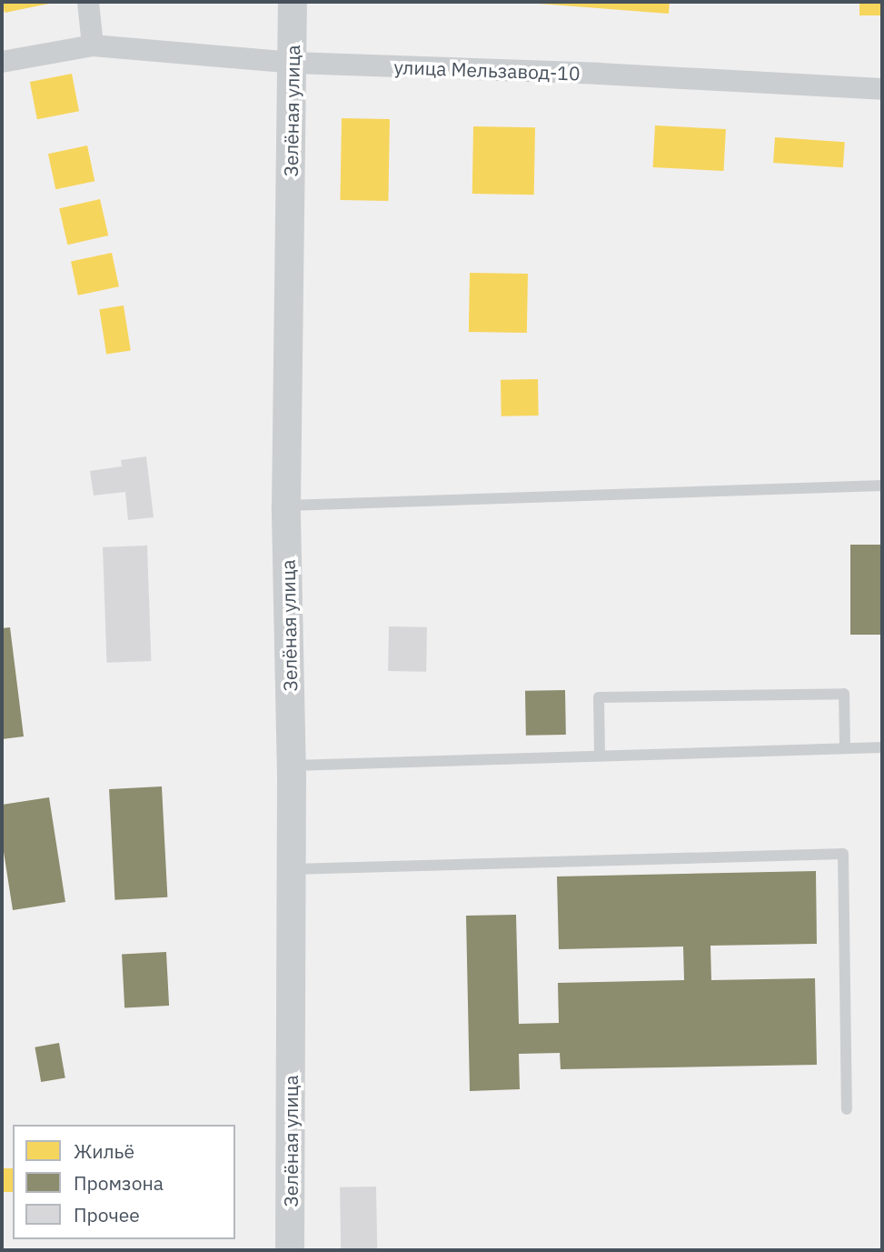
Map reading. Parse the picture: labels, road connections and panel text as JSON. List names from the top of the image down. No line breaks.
{"streets":{"street":["улица Мельзавод-10","Зелёная улица"]},"crossings":[["улица Мельзавод-10","Зелёная улица"]],"legend":["Жильё","Промзона","Прочее"]}
